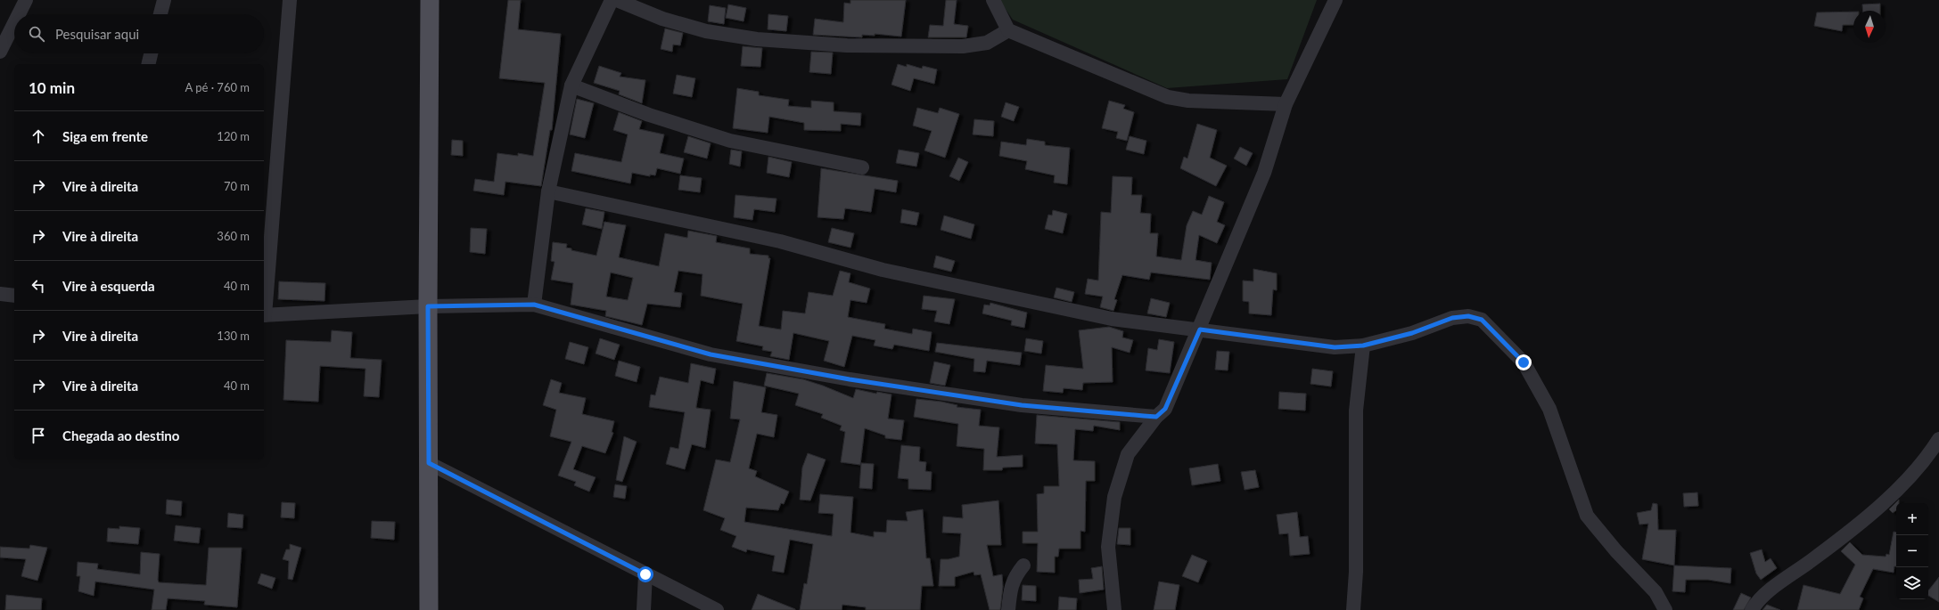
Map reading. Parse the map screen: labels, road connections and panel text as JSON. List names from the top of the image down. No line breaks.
{"north":"bottom","page":{"search":"Pesquisar aqui","heading":["10 min","A pé · 760 m"],"list":[["Siga em frente","120 m"],["Vire à direita","70 m"],["Vire à direita","360 m"],["Vire à esquerda","40 m"],["Vire à direita","130 m"],["Vire à direita","40 m"],"Chegada ao destino"],"map_buttons":["+","−"]}}
